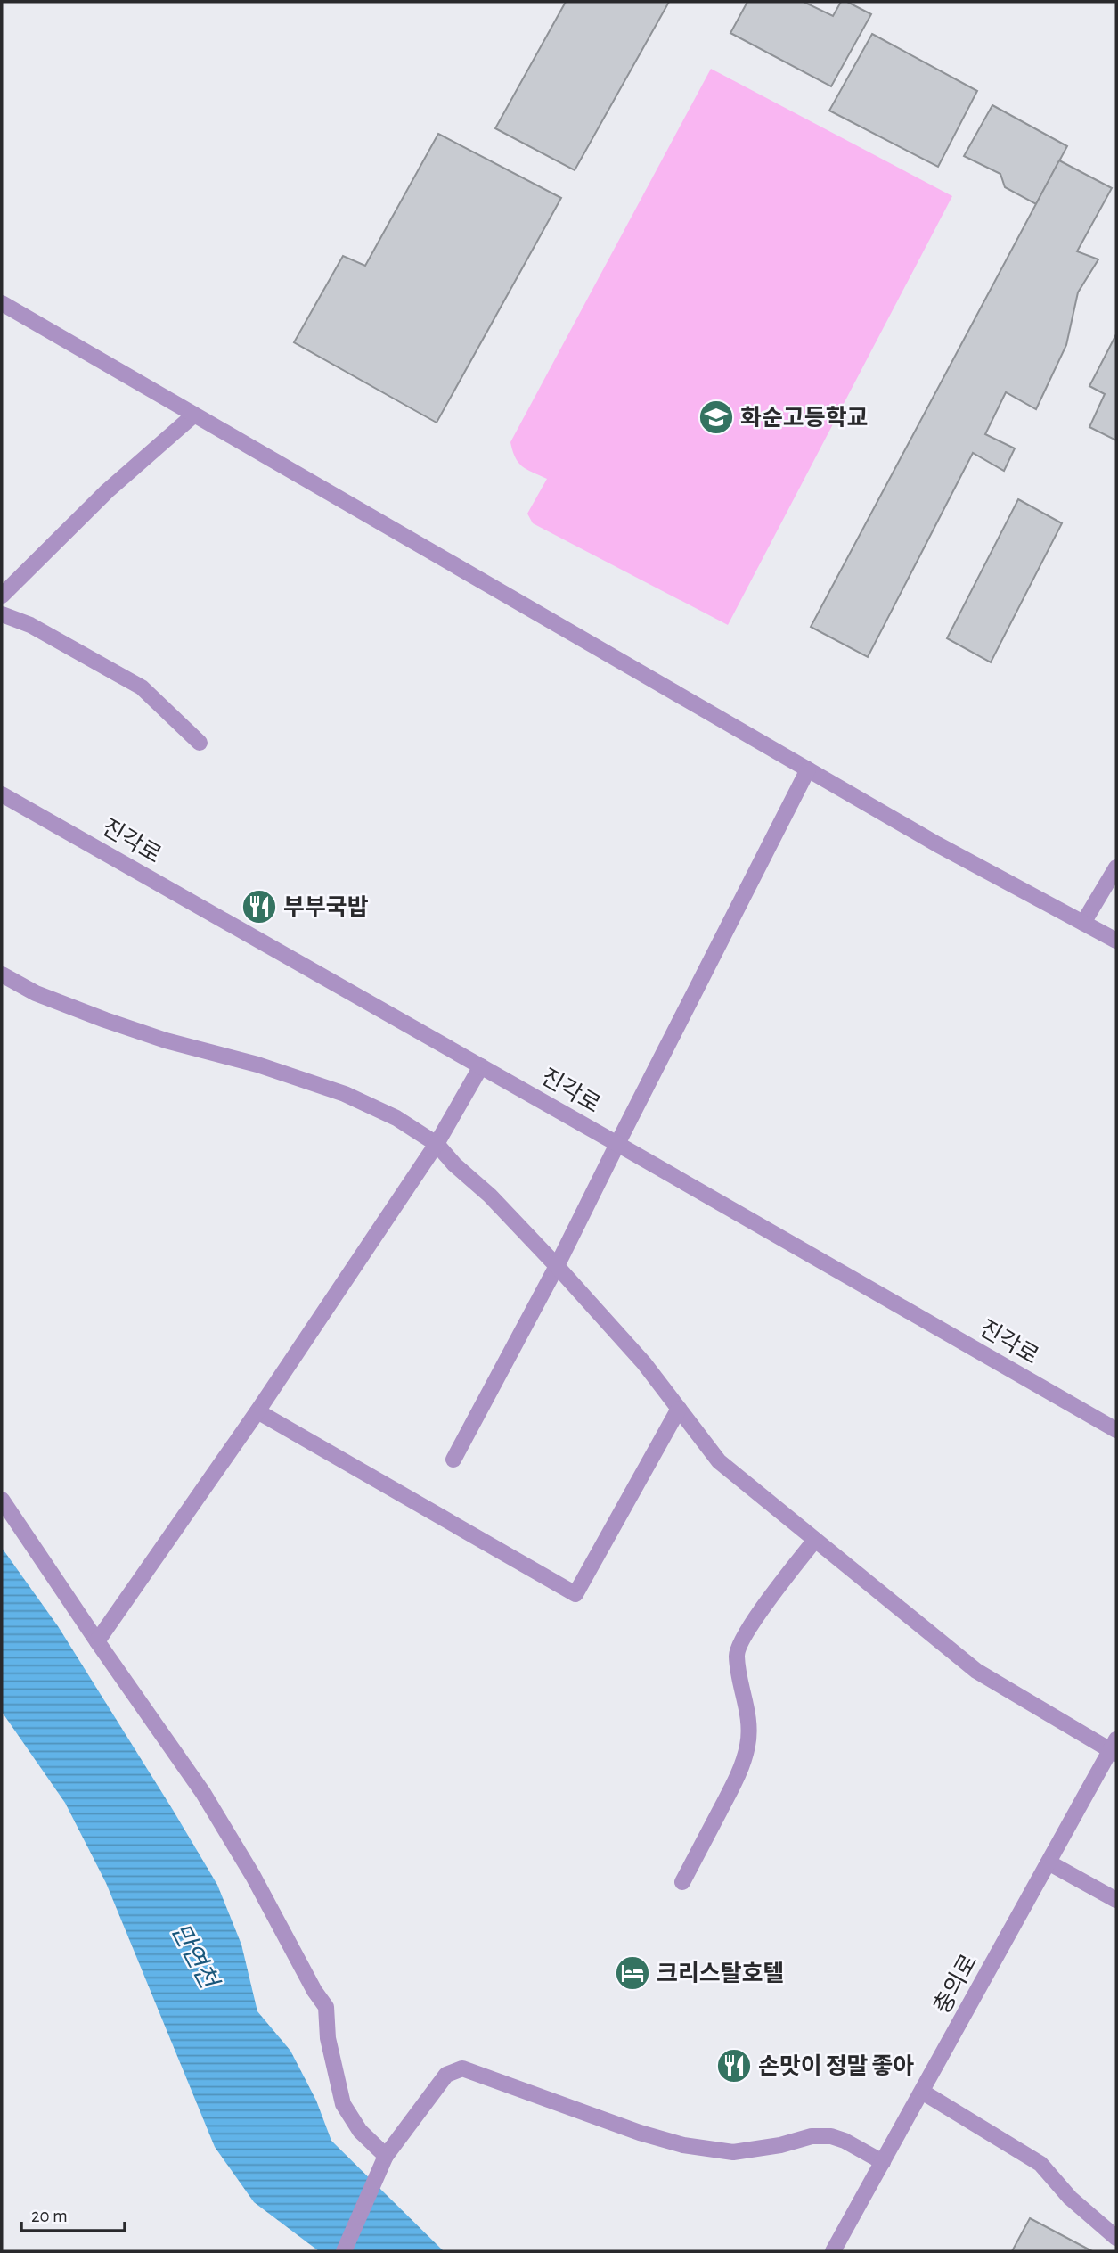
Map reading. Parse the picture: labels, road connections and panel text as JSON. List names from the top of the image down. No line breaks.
{"streets":{"street":["진각로","충의로"]},"water":["만연천"],"places":{"school or university":["화순고등학교"],"restaurant":["부부국밥","손맛이 정말 좋아"],"hotel":["크리스탈호텔"]},"scale_bar":"20 m"}
